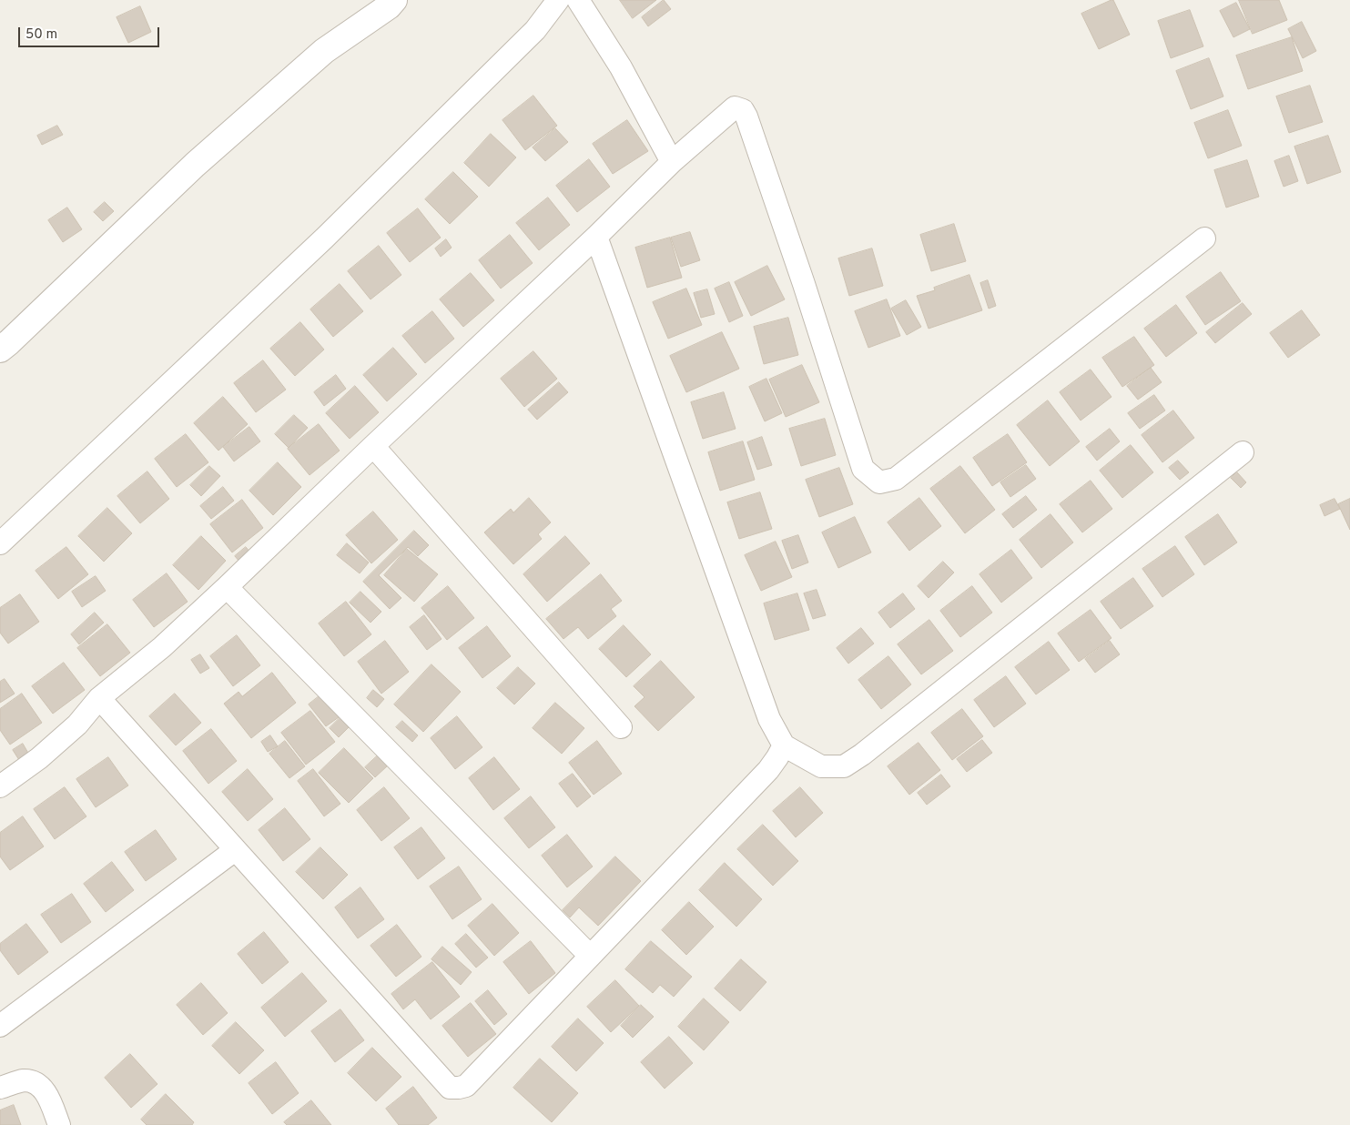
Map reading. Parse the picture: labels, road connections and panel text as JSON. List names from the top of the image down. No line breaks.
{"scale_bar":"50 m"}
